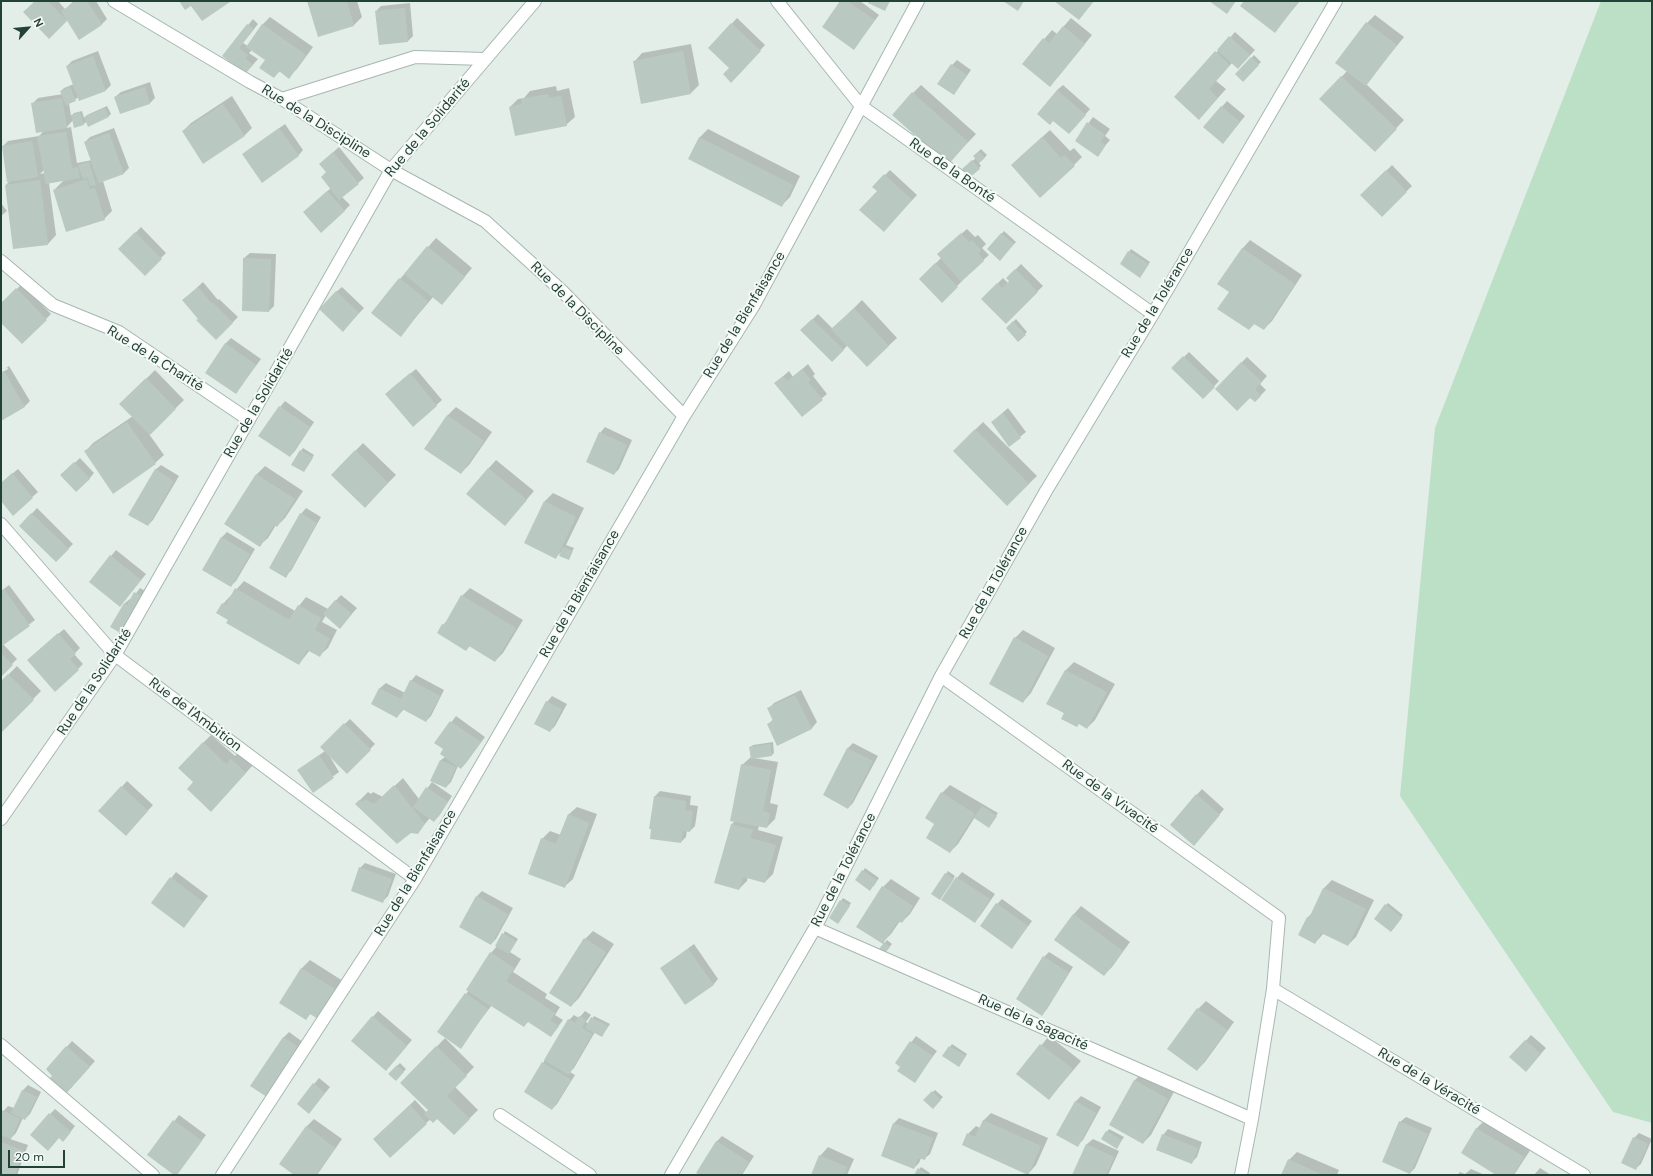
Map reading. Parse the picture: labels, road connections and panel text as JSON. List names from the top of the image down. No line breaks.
{"streets":{"street":["Rue de la Discipline","Rue de la Solidarité","Rue de la Bonté","Rue de la Tolérance","Rue de la Bienfaisance","Rue de la Charité","Rue de l'Ambition","Rue de la Vivacité","Rue de la Sagacité","Rue de la Véracité"]},"crossings":[["Rue de la Discipline","Rue de la Solidarité"],["Rue de la Discipline","Rue de la Bienfaisance"],["Rue de la Solidarité","Rue de la Charité"],["Rue de la Solidarité","Rue de l'Ambition"],["Rue de la Bonté","Rue de la Tolérance"],["Rue de la Bonté","Rue de la Bienfaisance"],["Rue de la Tolérance","Rue de la Vivacité"],["Rue de la Tolérance","Rue de la Sagacité"],["Rue de la Bienfaisance","Rue de l'Ambition"],["Rue de la Vivacité","Rue de la Véracité"]],"scale_bar":"20 m","north":"top right"}
